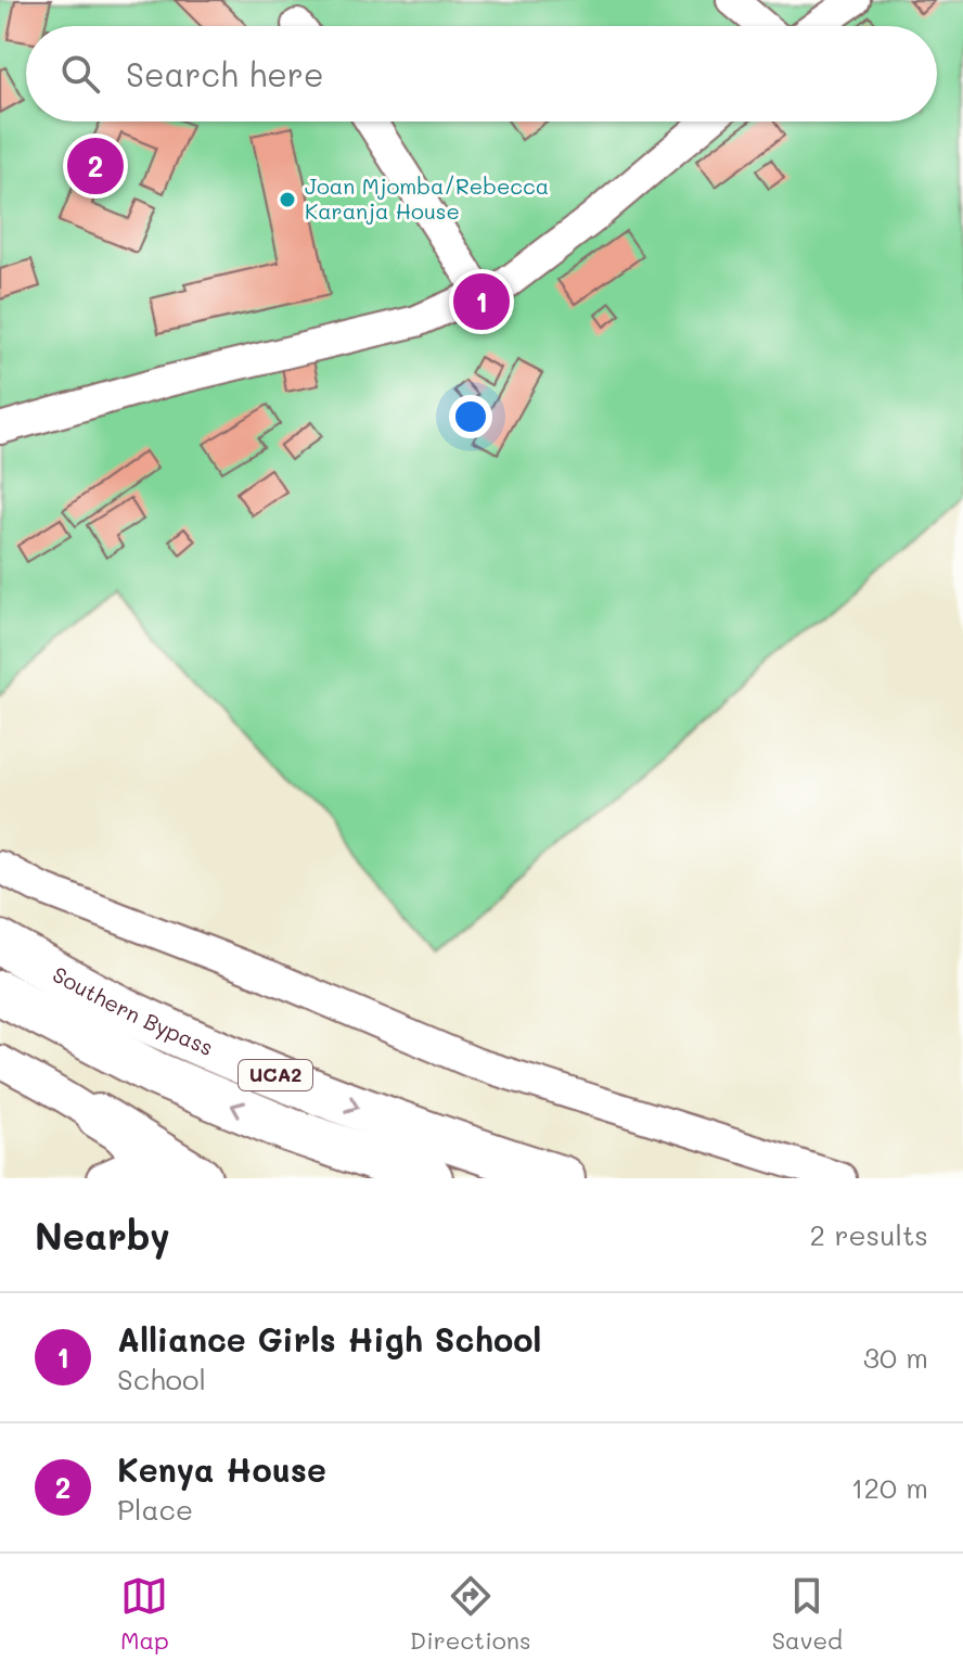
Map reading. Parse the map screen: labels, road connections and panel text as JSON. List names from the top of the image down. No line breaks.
{"streets":{"highway":["Southern Bypass","UCA2"]},"places":["Joan Mjomba/Rebecca Karanja House"],"page":{"search":"Search here","pins":["2","1"],"heading":["Nearby","2 results"],"list":[{"mark":"1","name":"Alliance Girls High School","note":"School","value":"30 m"},{"mark":"2","name":"Kenya House","note":"Place","value":"120 m"}],"nav":["Map","Directions","Saved"]}}
